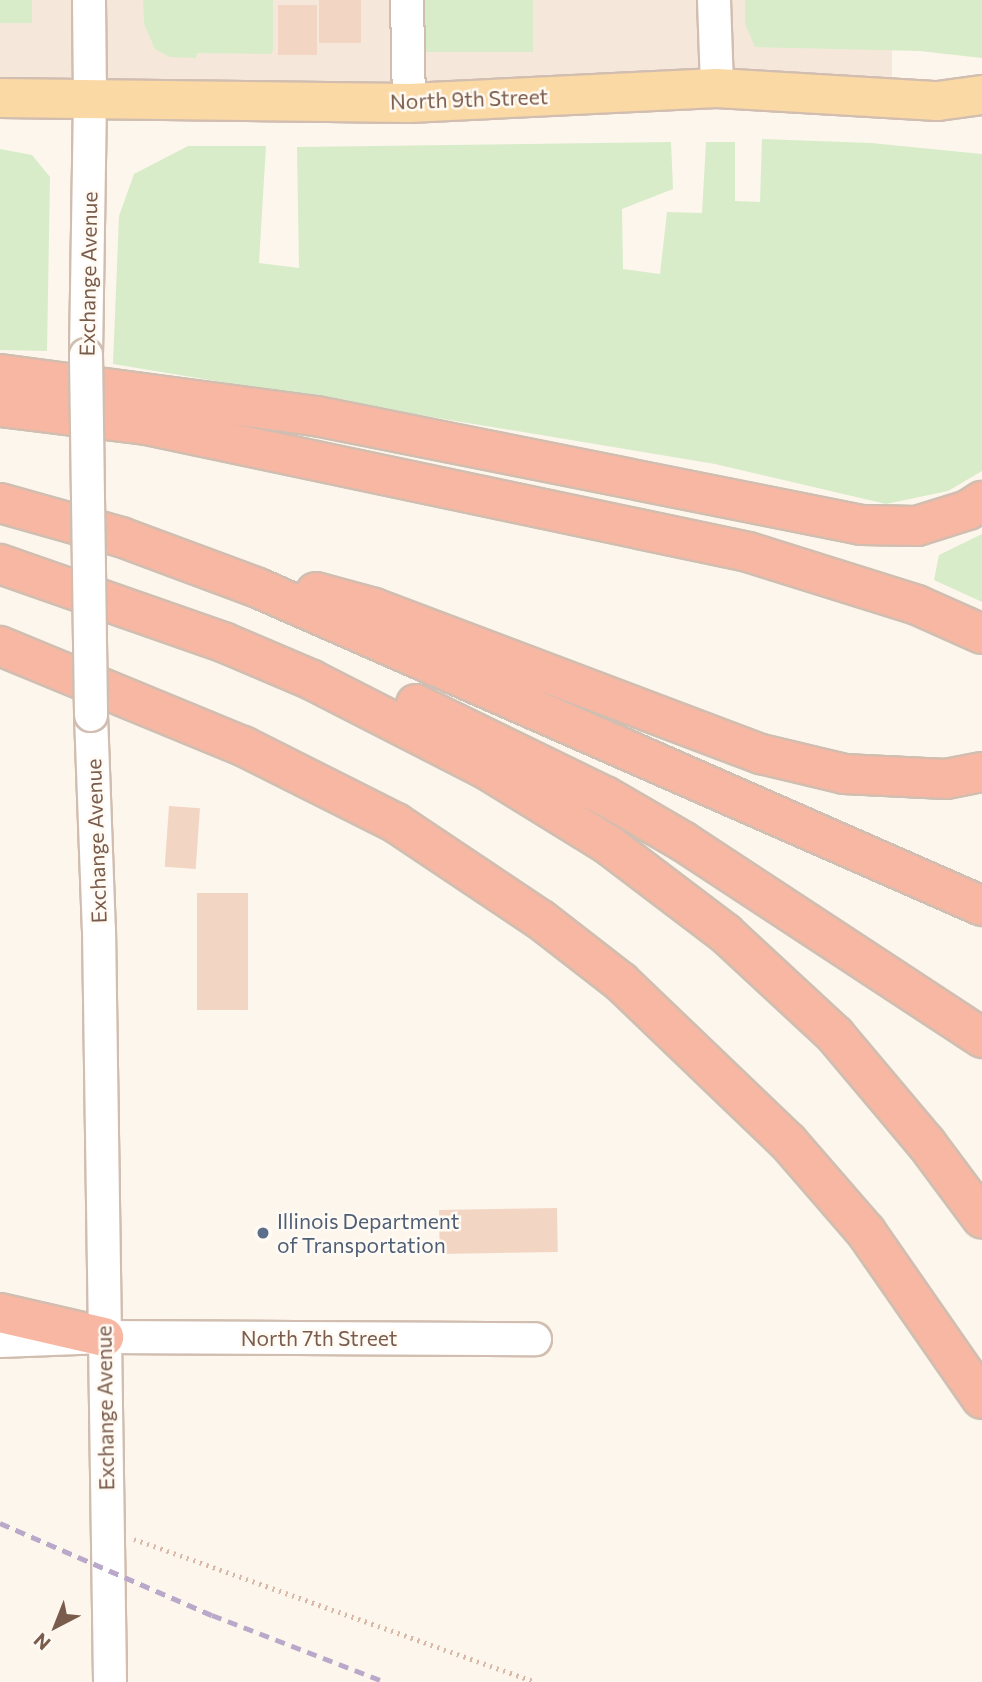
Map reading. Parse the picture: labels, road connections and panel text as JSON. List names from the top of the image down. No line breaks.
{"streets":{"main road":["North 9th Street"],"street":["Exchange Avenue","North 7th Street"]},"crossings":[["North 9th Street","Exchange Avenue"],["Exchange Avenue","North 7th Street"]],"places":["Illinois Department of Transportation"],"north":"bottom left"}
